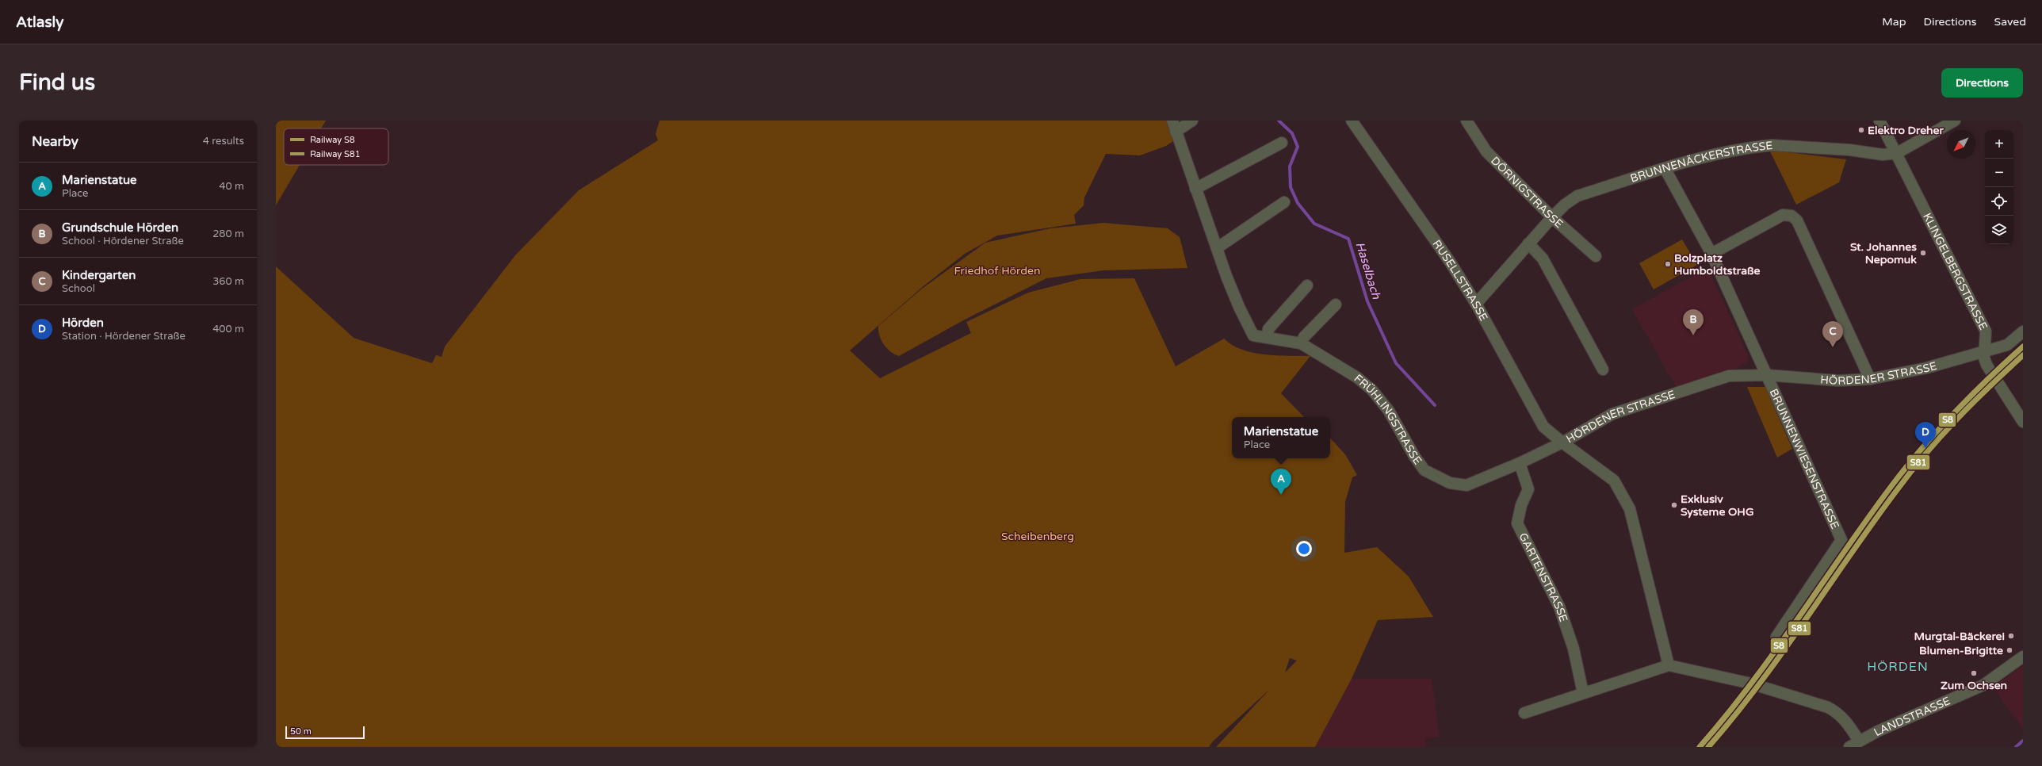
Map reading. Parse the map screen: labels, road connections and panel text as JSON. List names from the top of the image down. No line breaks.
{"streets":{"street":["BRUNNENÄCKERSTRASSE","DÖRNIGSTRASSE","KLINGELBERGSTRASSE","RUSELLSTRASSE","HÖRDENER STRASSE","FRÜHLINGSTRASSE","BRUNNENWIESENSTRASSE","GARTENSTRASSE","LANDSTRASSE"]},"crossings":[["BRUNNENÄCKERSTRASSE","DÖRNIGSTRASSE"],["BRUNNENÄCKERSTRASSE","KLINGELBERGSTRASSE"],["BRUNNENÄCKERSTRASSE","RUSELLSTRASSE"],["KLINGELBERGSTRASSE","HÖRDENER STRASSE"],["RUSELLSTRASSE","HÖRDENER STRASSE"],["RUSELLSTRASSE","FRÜHLINGSTRASSE"],["HÖRDENER STRASSE","FRÜHLINGSTRASSE"],["HÖRDENER STRASSE","BRUNNENWIESENSTRASSE"],["FRÜHLINGSTRASSE","GARTENSTRASSE"]],"districts":["HÖRDEN"],"water":["Haselbach"],"parks":["Friedhof Hörden","Scheibenberg"],"places":["Elektro Dreher","St. Johannes Nepomuk","Bolzplatz Humboldtstraße","Exklusiv Systeme OHG","Murgtal-Bäckerei","Blumen-Brigitte","Zum Ochsen"],"lines":["rail line S8","rail line S81"],"legend":["Railway S8","Railway S81"],"scale_bar":"50 m","north":"bottom left","page":{"header":"Atlasly","nav":["Map","Directions","Saved"],"buttons":"Directions","title":"Find us","heading":["Nearby","4 results"],"map_buttons":["+","−"],"list":[{"mark":"A","name":"Marienstatue","note":"Place","value":"40 m"},{"mark":"B","name":"Grundschule Hörden","note":"School · Hördener Straße","value":"280 m"},{"mark":"C","name":"Kindergarten","note":"School","value":"360 m"},{"mark":"D","name":"Hörden","note":"Station · Hördener Straße","value":"400 m"}],"pins":["B","C","D","A"],"popup":["Marienstatue","Place"],"scale":"50 m"}}
